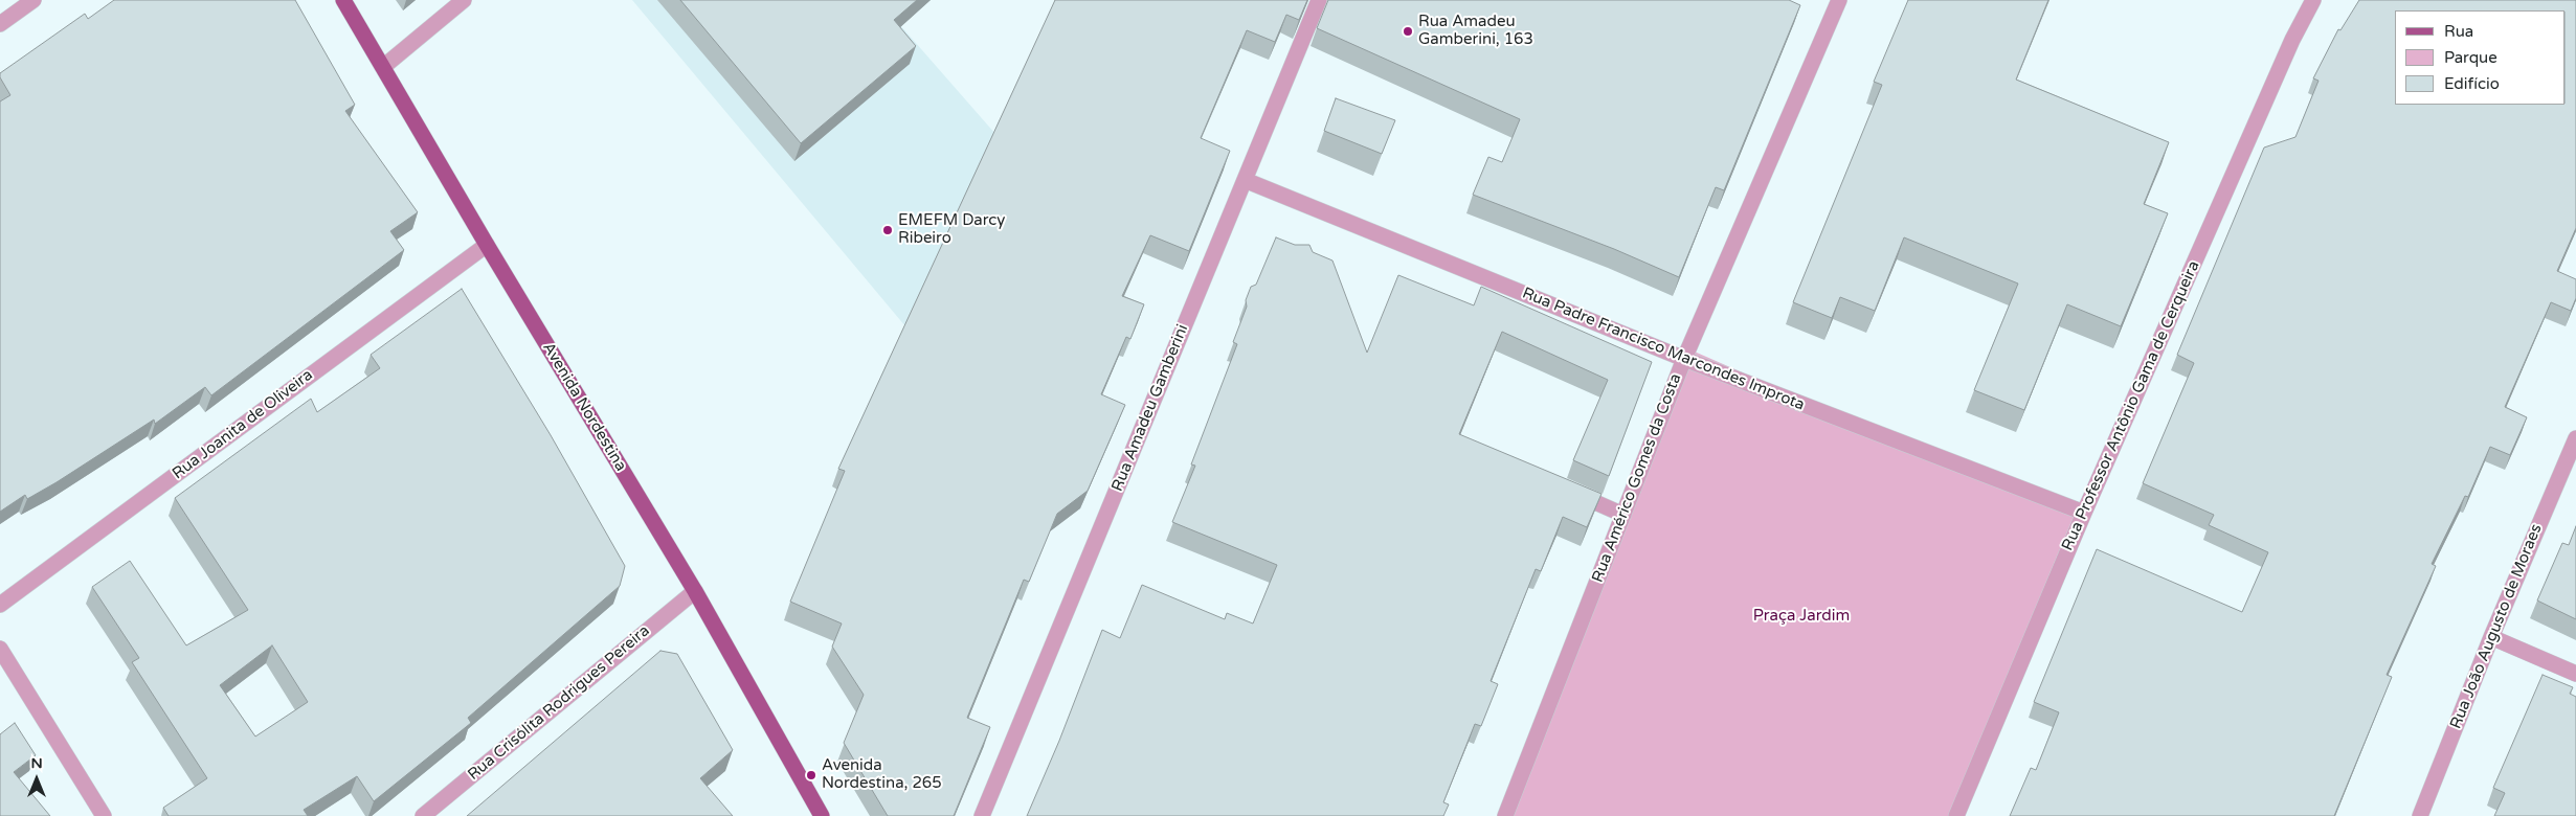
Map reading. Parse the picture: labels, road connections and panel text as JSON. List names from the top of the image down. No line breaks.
{"streets":{"main road":["Avenida Nordestina"],"street":["Rua Padre Francisco Marcondes Improta","Rua Professor Antônio Gama de Cerqueira","Rua Amadeu Gamberini","Rua Joanita de Oliveira","Rua Américo Gomes da Costa","Rua João Augusto de Moraes","Rua Crisólita Rodrigues Pereira"]},"crossings":[["Rua Padre Francisco Marcondes Improta","Rua Professor Antônio Gama de Cerqueira"],["Rua Padre Francisco Marcondes Improta","Rua Amadeu Gamberini"],["Rua Padre Francisco Marcondes Improta","Rua Américo Gomes da Costa"],["Avenida Nordestina","Rua Joanita de Oliveira"],["Avenida Nordestina","Rua Crisólita Rodrigues Pereira"]],"parks":["Praça Jardim"],"places":["Rua Amadeu Gamberini, 163","EMEFM Darcy Ribeiro","Avenida Nordestina, 265"],"legend":["Rua","Parque","Edifício"],"north":"top"}
